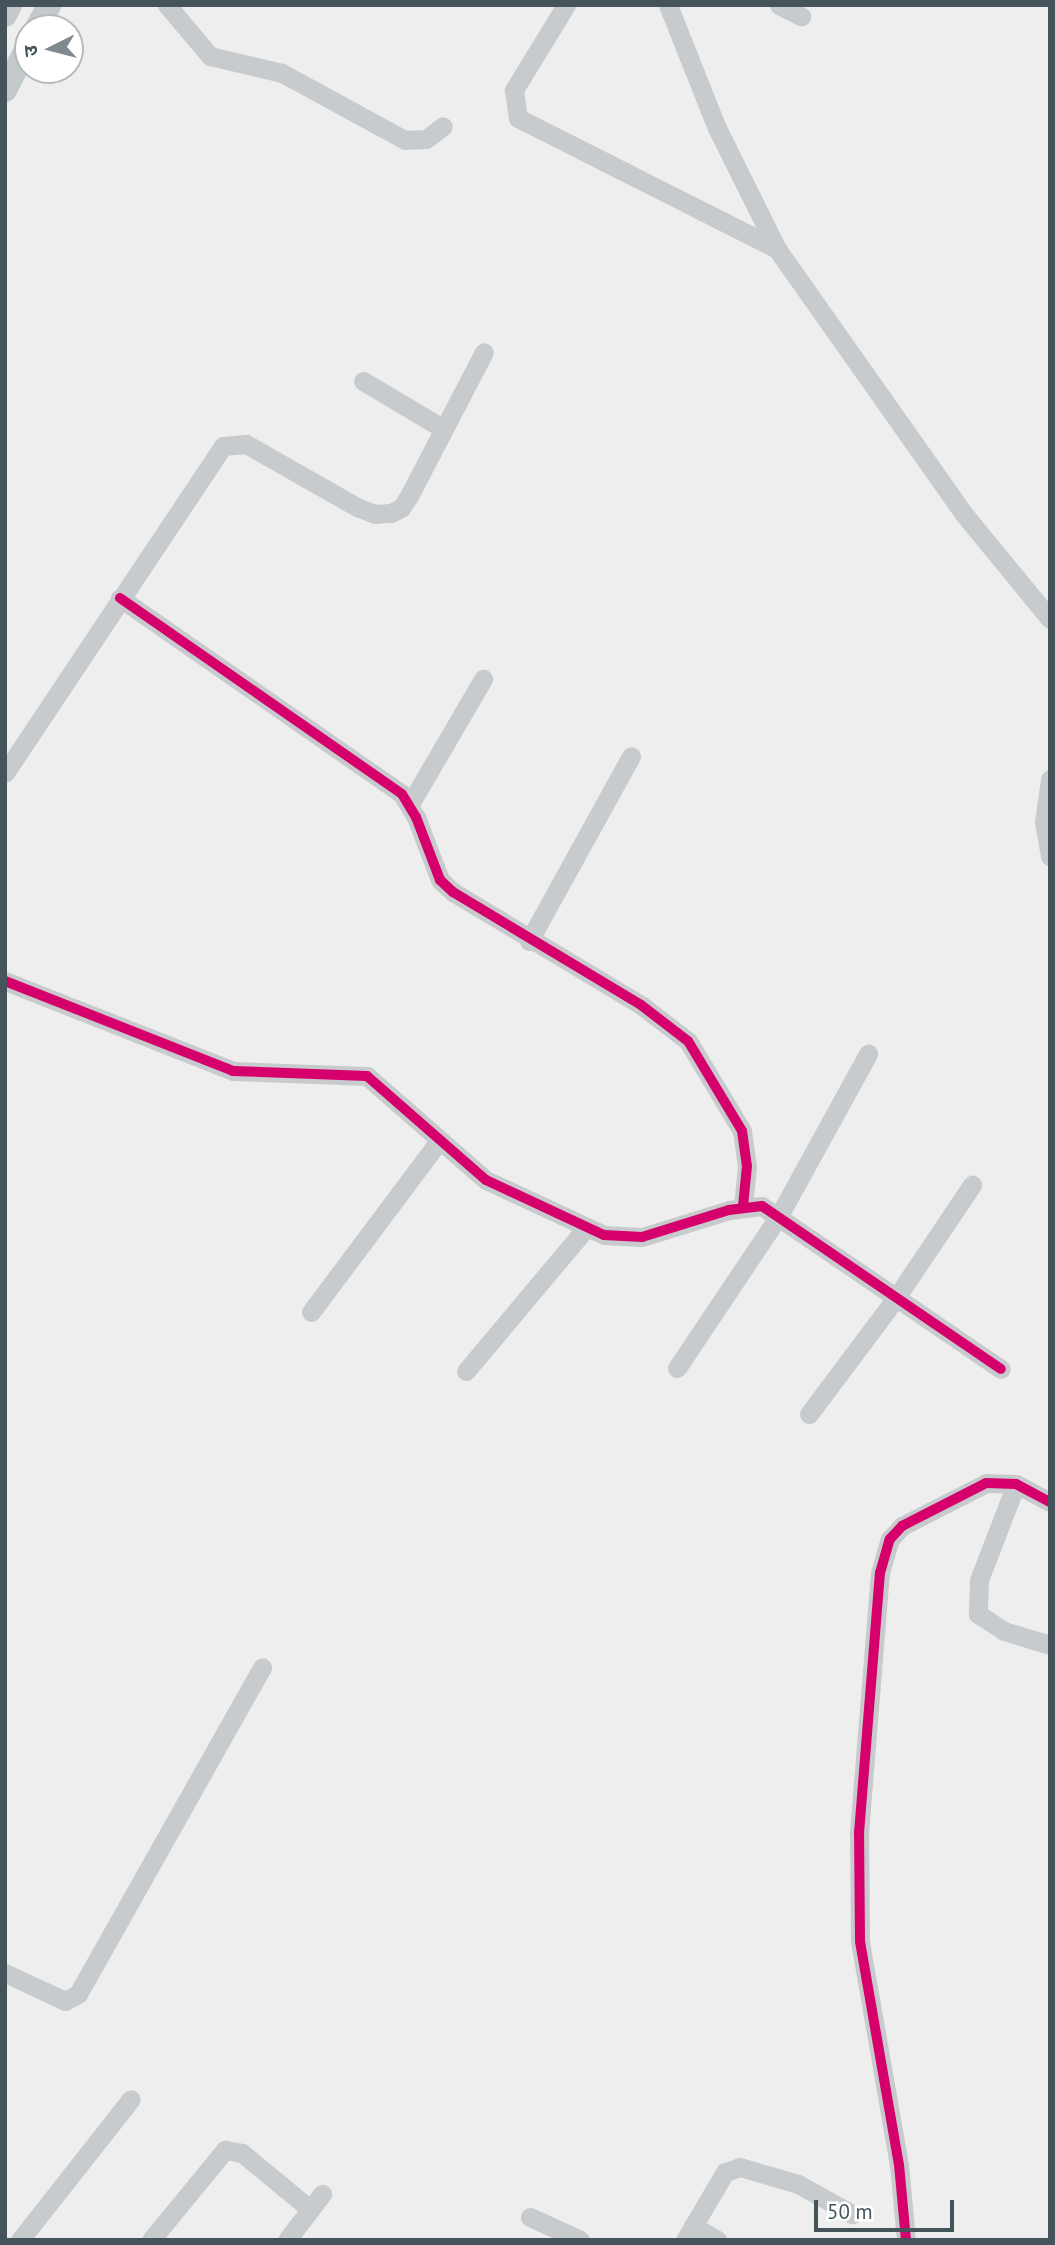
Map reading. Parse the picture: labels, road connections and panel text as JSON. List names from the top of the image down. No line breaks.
{"scale_bar":"50 m","north":"left"}
